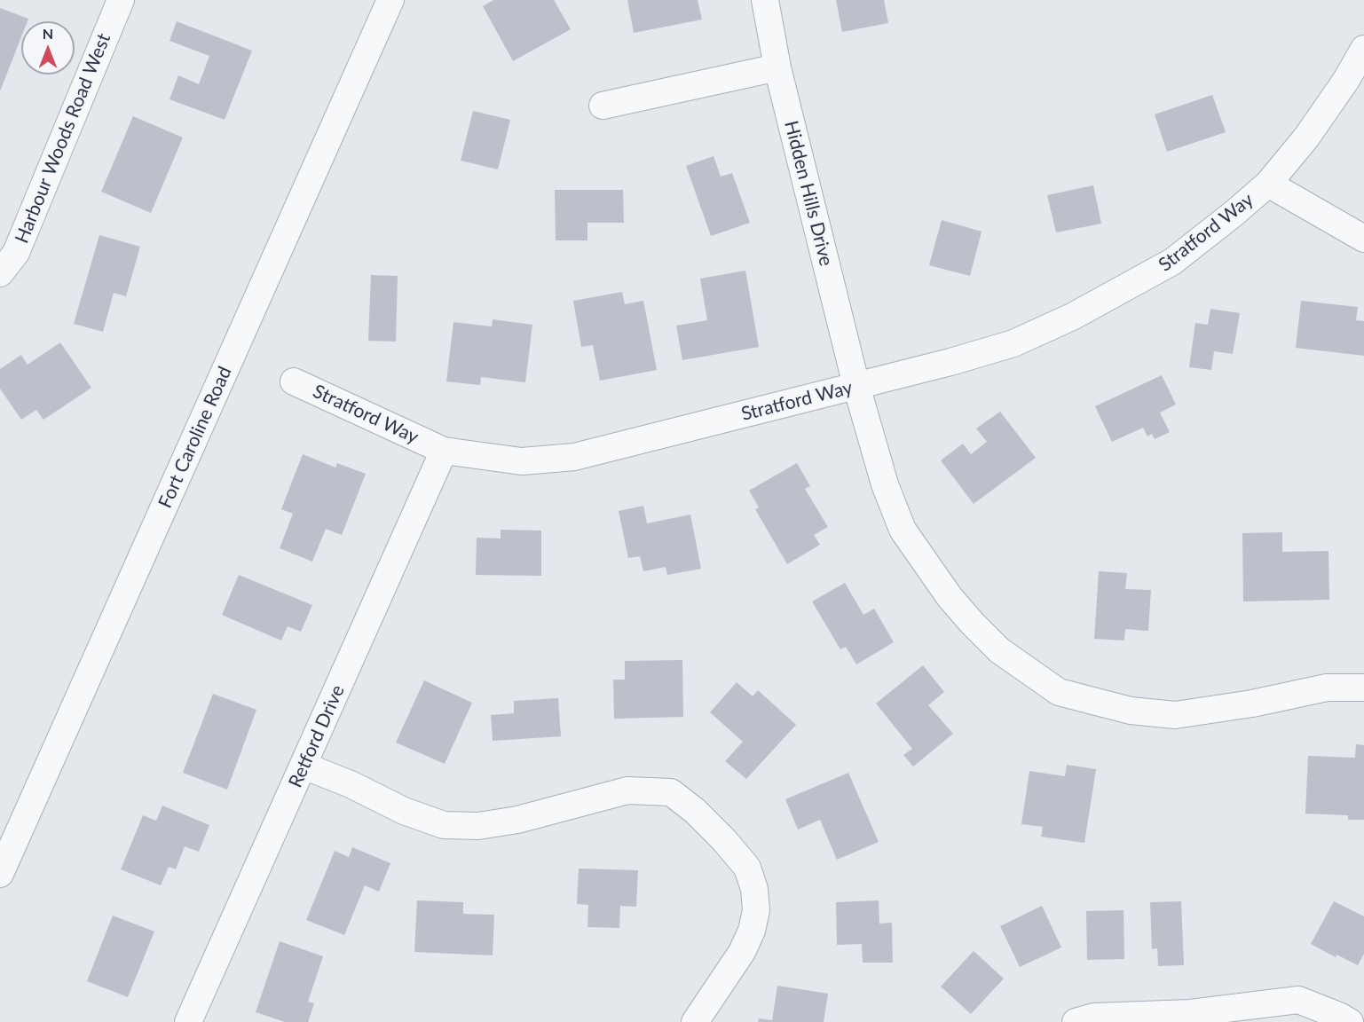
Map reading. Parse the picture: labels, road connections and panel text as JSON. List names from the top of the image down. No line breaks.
{"streets":{"street":["Harbour Woods Road West","Hidden Hills Drive","Stratford Way","Fort Caroline Road","Retford Drive"]},"crossings":[["Hidden Hills Drive","Stratford Way"],["Stratford Way","Retford Drive"]],"north":"top"}
